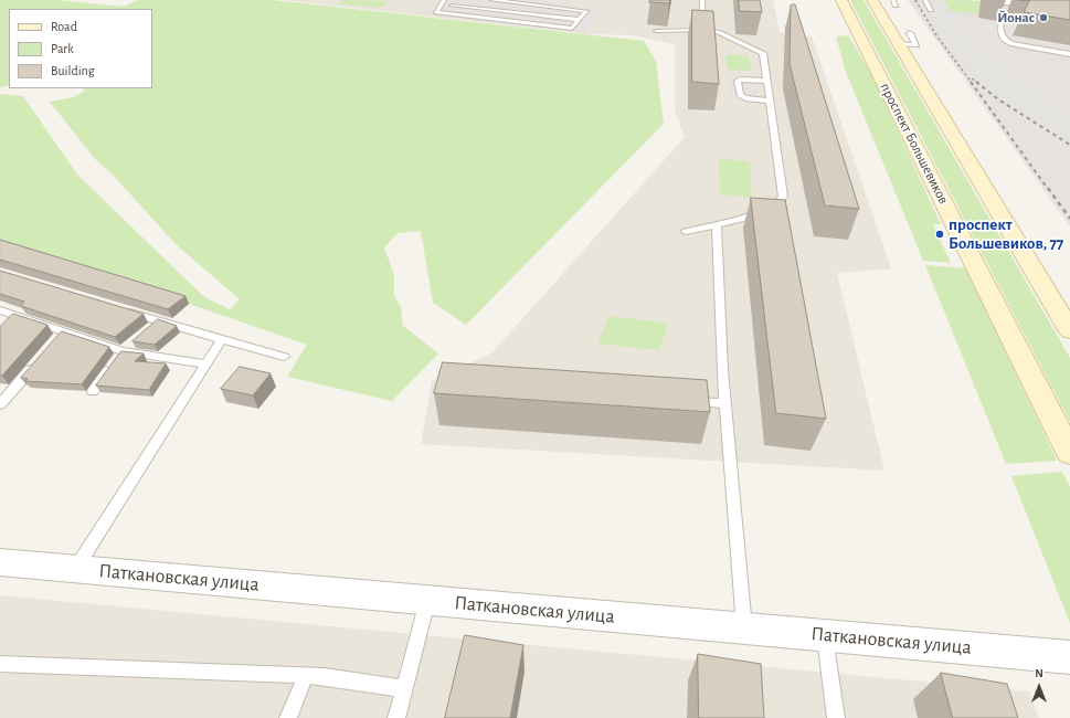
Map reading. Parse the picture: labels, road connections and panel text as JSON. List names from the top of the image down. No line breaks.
{"streets":{"main road":["проспект Большевиков"],"street":["Паткановская улица"]},"places":["Йонас","проспект Большевиков, 77"],"legend":["Road","Park","Building"],"north":"top"}
